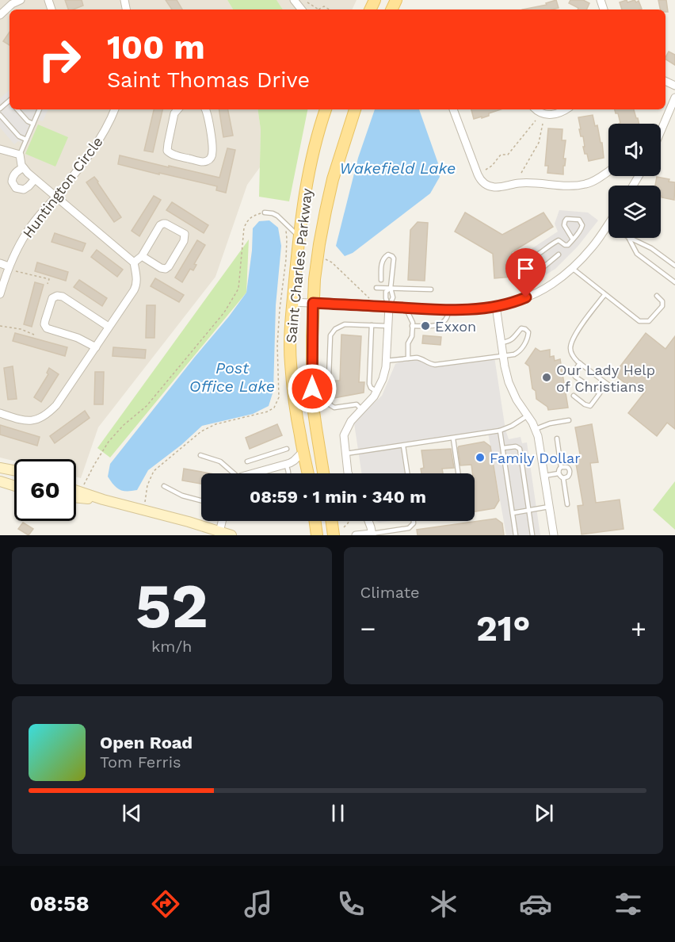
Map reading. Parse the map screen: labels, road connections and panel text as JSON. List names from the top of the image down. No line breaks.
{"streets":{"main road":["Saint Charles Parkway"],"street":["Huntington Circle"]},"water":["Wakefield Lake","Post Office Lake"],"places":["Exxon","Our Lady Help of Christians","Family Dollar"],"page":{"turn":["100 m","Saint Thomas Drive"],"limit":"60","trip":"08:59 · 1 min · 340 m","tile":[["52","km/h"],"Climate"],"heat":["−","21°","+"],"song":["Open Road","Tom Ferris"],"tabs":"08:58"}}
